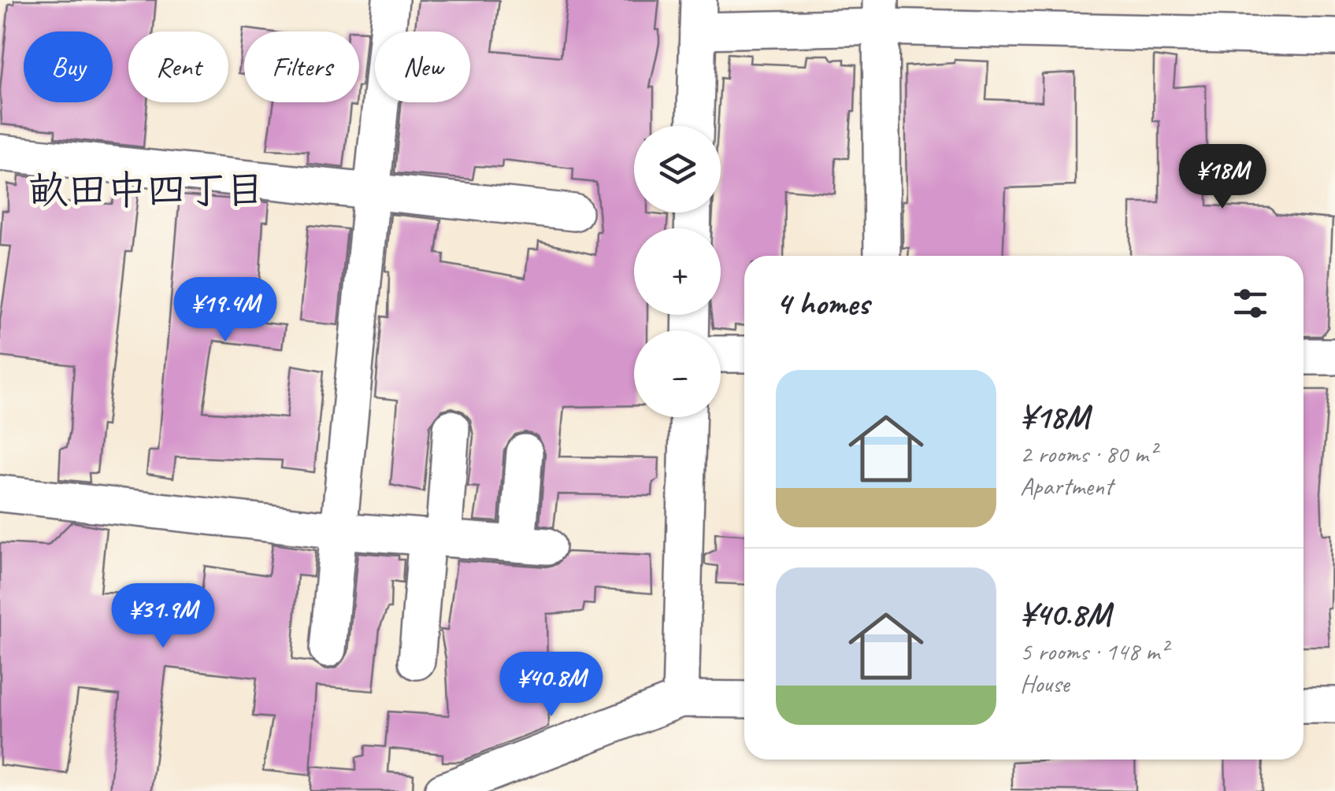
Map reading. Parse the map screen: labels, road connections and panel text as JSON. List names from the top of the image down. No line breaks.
{"districts":["畝田中四丁目"],"page":{"chip":["Buy","Rent","Filters","New"],"map_buttons":["+","−"],"price":["¥18M","¥19.4M","¥31.9M","¥40.8M"],"heading":"4 homes","list":[{"name":"¥18M","note":"2 rooms · 80 m² · Apartment"},{"name":"¥40.8M","note":"5 rooms · 148 m² · House"}]}}
